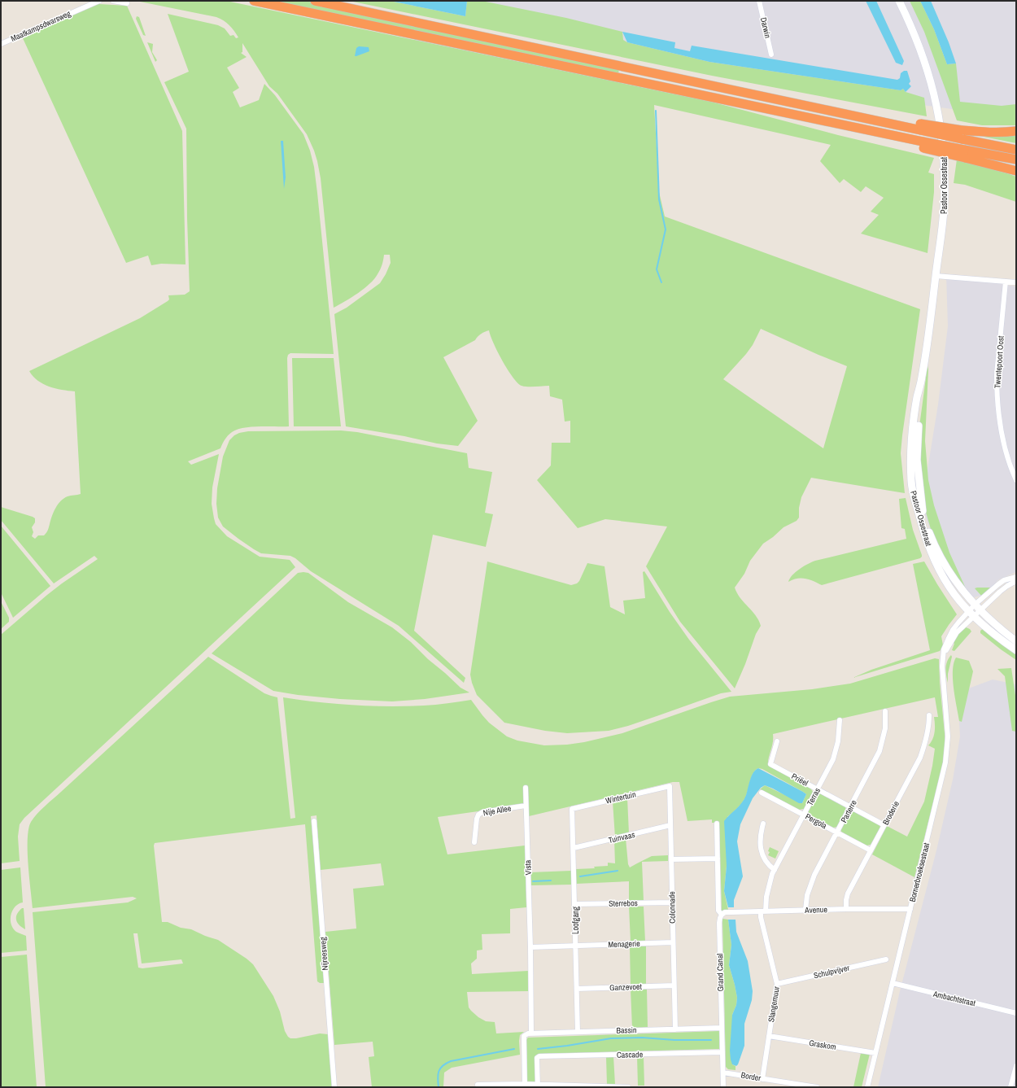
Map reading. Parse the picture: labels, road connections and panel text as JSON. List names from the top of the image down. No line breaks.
{"streets":{"main road":["Pastoor Ossestraat"],"street":["Maatkampsdwarsweg","Darwin","Twentepoort Oost","Priëel","Terras","Wintertuin","Nije Allee","Parterre","Broderie","Pergola","Tuinvaas","Vista","Bornerbroeksestraat","Sterrebos","Colonnade","Avenue","Loofgang","Menagerie","Nijreesweg","Schulpvijver","Grand Canal","Ganzevoet","Ambachtstraat","Slangemuur","Bassin","Graskom","Cascade","Border"]},"crossings":[["Pastoor Ossestraat","Bornerbroeksestraat"],["Priëel","Terras"],["Priëel","Parterre"],["Priëel","Broderie"],["Terras","Pergola"],["Terras","Avenue"],["Terras","Slangemuur"],["Wintertuin","Colonnade"],["Wintertuin","Loofgang"],["Nije Allee","Vista"],["Parterre","Pergola"],["Parterre","Avenue"],["Broderie","Pergola"],["Broderie","Avenue"],["Tuinvaas","Colonnade"],["Tuinvaas","Loofgang"],["Vista","Bassin"],["Bornerbroeksestraat","Avenue"],["Bornerbroeksestraat","Ambachtstraat"],["Bornerbroeksestraat","Graskom"],["Sterrebos","Colonnade"],["Sterrebos","Loofgang"],["Colonnade","Menagerie"],["Colonnade","Ganzevoet"],["Colonnade","Bassin"],["Avenue","Grand Canal"],["Avenue","Slangemuur"],["Loofgang","Menagerie"],["Loofgang","Ganzevoet"],["Loofgang","Bassin"],["Schulpvijver","Slangemuur"],["Grand Canal","Bassin"],["Grand Canal","Cascade"],["Grand Canal","Border"],["Slangemuur","Graskom"],["Slangemuur","Border"]]}
